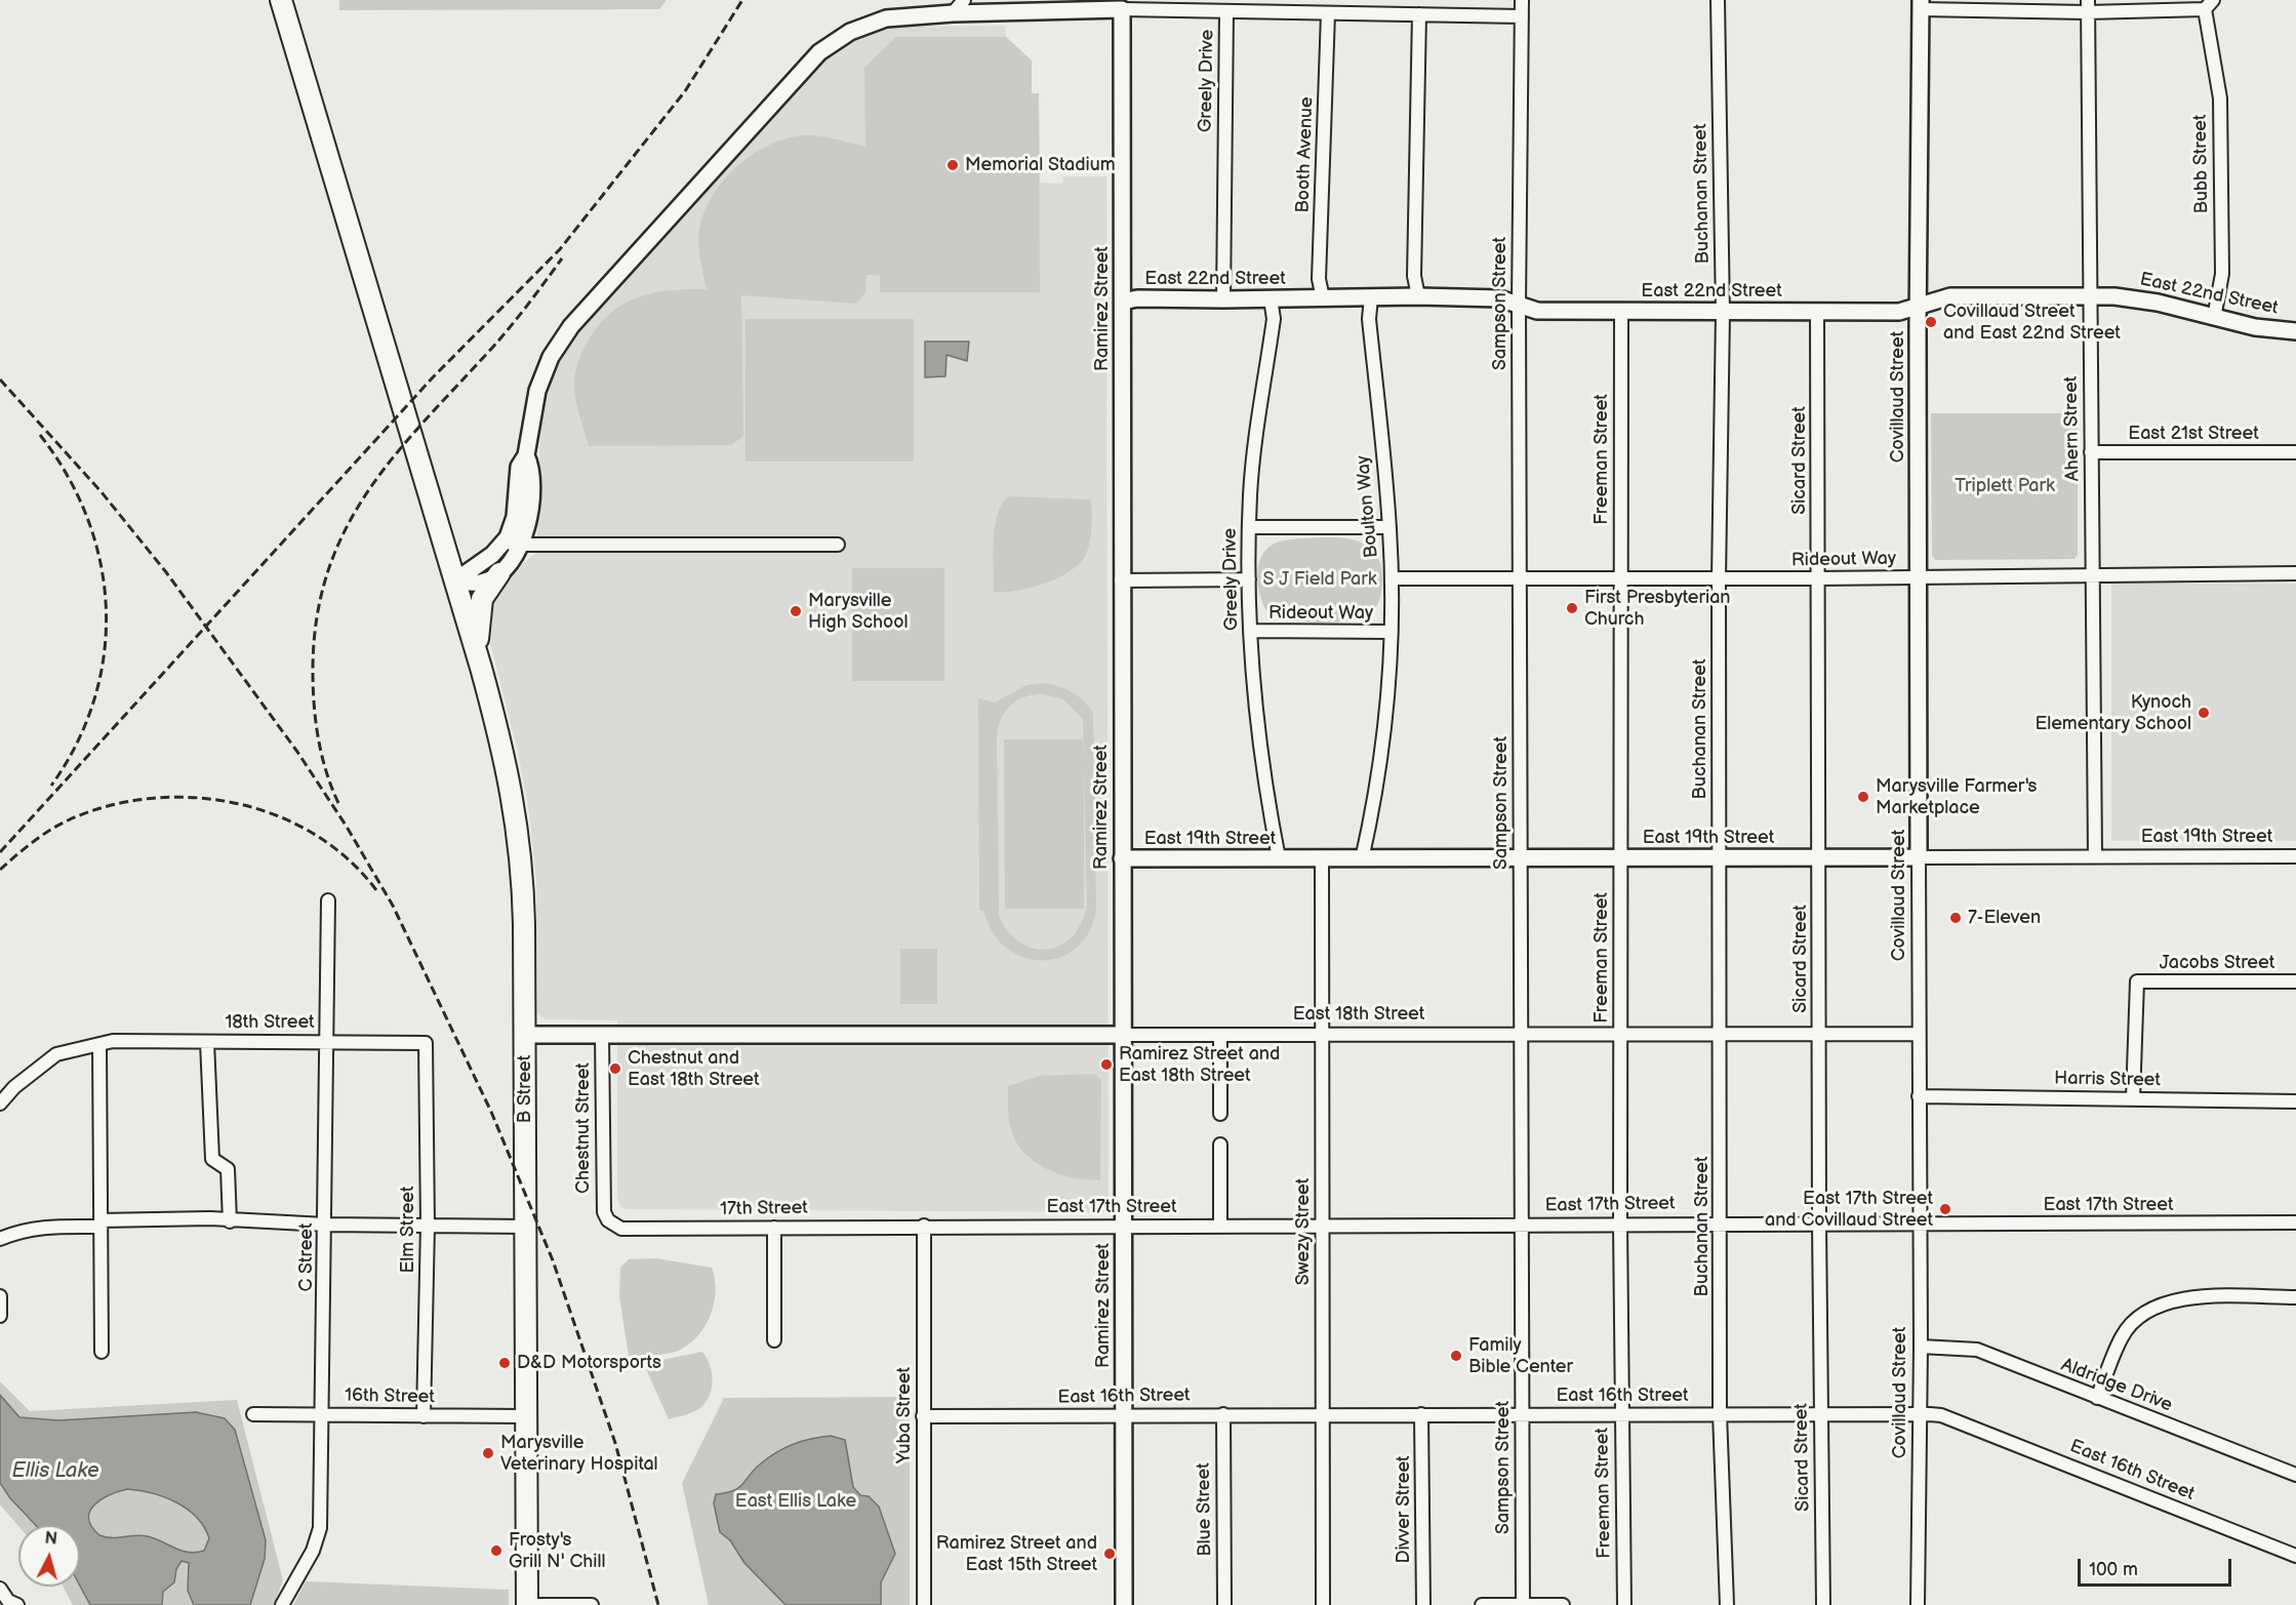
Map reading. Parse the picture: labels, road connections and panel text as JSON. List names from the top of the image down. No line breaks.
{"streets":{"highway":["B Street"],"street":["Greely Drive","Booth Avenue","Bubb Street","Buchanan Street","East 22nd Street","Sampson Street","Ramirez Street","Covillaud Street","Ahern Street","East 21st Street","Freeman Street","Sicard Street","Boulton Way","Rideout Way","East 19th Street","Jacobs Street","East 18th Street","18th Street","Harris Street","Chestnut Street","East 17th Street","17th Street","Elm Street","Swezy Street","C Street","Aldridge Drive","East 16th Street","16th Street","Yuba Street","Blue Street","Divver Street"]},"crossings":[["Greely Drive","East 22nd Street"],["Greely Drive","Rideout Way"],["Greely Drive","East 19th Street"],["Booth Avenue","East 22nd Street"],["Bubb Street","East 22nd Street"],["Buchanan Street","East 22nd Street"],["Buchanan Street","Rideout Way"],["Buchanan Street","East 19th Street"],["Buchanan Street","East 18th Street"],["Buchanan Street","East 17th Street"],["Buchanan Street","East 16th Street"],["East 22nd Street","Sampson Street"],["East 22nd Street","Ramirez Street"],["East 22nd Street","Covillaud Street"],["East 22nd Street","Ahern Street"],["East 22nd Street","Freeman Street"],["East 22nd Street","Sicard Street"],["East 22nd Street","Boulton Way"],["Sampson Street","Rideout Way"],["Sampson Street","East 19th Street"],["Sampson Street","East 18th Street"],["Sampson Street","East 17th Street"],["Sampson Street","East 16th Street"],["Ramirez Street","East 19th Street"],["Ramirez Street","East 18th Street"],["Ramirez Street","East 17th Street"],["Ramirez Street","East 16th Street"],["Covillaud Street","Rideout Way"],["Covillaud Street","East 19th Street"],["Covillaud Street","East 18th Street"],["Covillaud Street","Harris Street"],["Covillaud Street","East 17th Street"],["Covillaud Street","Aldridge Drive"],["Covillaud Street","East 16th Street"],["Ahern Street","East 21st Street"],["Ahern Street","Rideout Way"],["Ahern Street","East 19th Street"],["Freeman Street","Rideout Way"],["Freeman Street","East 19th Street"],["Freeman Street","East 18th Street"],["Freeman Street","East 17th Street"],["Freeman Street","East 16th Street"],["Sicard Street","Rideout Way"],["Sicard Street","East 19th Street"],["Sicard Street","East 18th Street"],["Sicard Street","East 17th Street"],["Sicard Street","East 16th Street"],["Boulton Way","Rideout Way"],["Boulton Way","East 19th Street"],["East 19th Street","Swezy Street"],["Jacobs Street","Harris Street"],["East 18th Street","Chestnut Street"],["East 18th Street","Swezy Street"],["18th Street","Elm Street"],["18th Street","C Street"],["B Street","16th Street"],["Chestnut Street","17th Street"],["East 17th Street","17th Street"],["East 17th Street","Swezy Street"],["East 17th Street","Yuba Street"],["17th Street","Yuba Street"],["Elm Street","16th Street"],["Swezy Street","East 16th Street"],["C Street","16th Street"],["East 16th Street","Yuba Street"],["East 16th Street","Blue Street"],["East 16th Street","Divver Street"]],"water":["Ellis Lake"],"parks":["Triplett Park","S J Field Park","East Ellis Lake"],"places":["Memorial Stadium","Covillaud Street and East 22nd Street","First Presbyterian Church","Marysville High School","Kynoch Elementary School","Marysville Farmer's Marketplace","7-Eleven","Ramirez Street and East 18th Street","Chestnut and East 18th Street","East 17th Street and Covillaud Street","Family Bible Center","D&D Motorsports","Marysville Veterinary Hospital","Frosty's Grill N' Chill","Ramirez Street and East 15th Street"],"scale_bar":"100 m","north":"top"}
